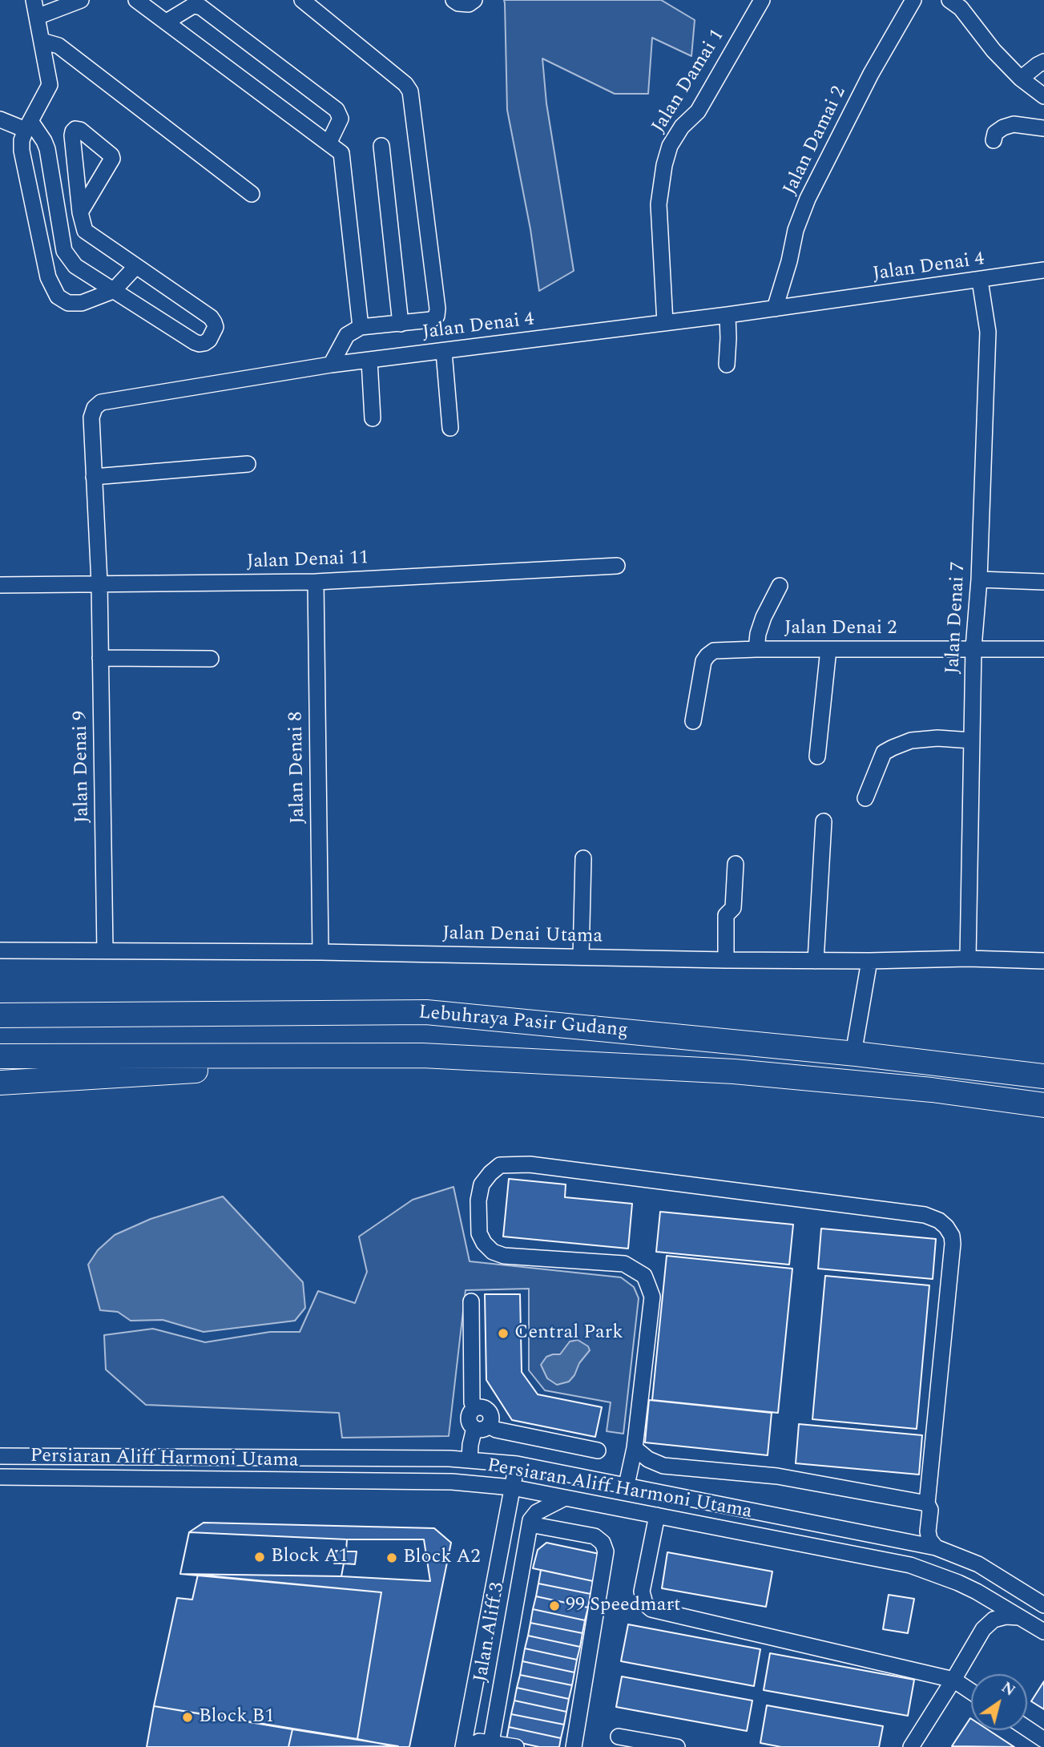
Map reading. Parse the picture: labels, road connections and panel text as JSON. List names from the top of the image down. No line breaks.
{"streets":{"highway":["Lebuhraya Pasir Gudang"],"street":["Jalan Damai 1","Jalan Damai 2","Jalan Denai 4","Jalan Denai 11","Jalan Denai 7","Jalan Denai 2","Jalan Denai 9","Jalan Denai 8","Jalan Denai Utama","Persiaran Aliff Harmoni Utama","Jalan Aliff 3"]},"crossings":[["Jalan Damai 1","Jalan Denai 4"],["Jalan Damai 2","Jalan Denai 4"],["Jalan Denai 4","Jalan Denai 11"],["Jalan Denai 4","Jalan Denai 7"],["Jalan Denai 4","Jalan Denai 9"],["Jalan Denai 11","Jalan Denai 9"],["Jalan Denai 11","Jalan Denai 8"],["Jalan Denai 7","Jalan Denai 2"],["Jalan Denai 7","Jalan Denai Utama"],["Jalan Denai 9","Jalan Denai Utama"],["Jalan Denai 8","Jalan Denai Utama"]],"places":["Central Park","Block A1","Block A2","99 Speedmart","Block B1"],"north":"top right"}
